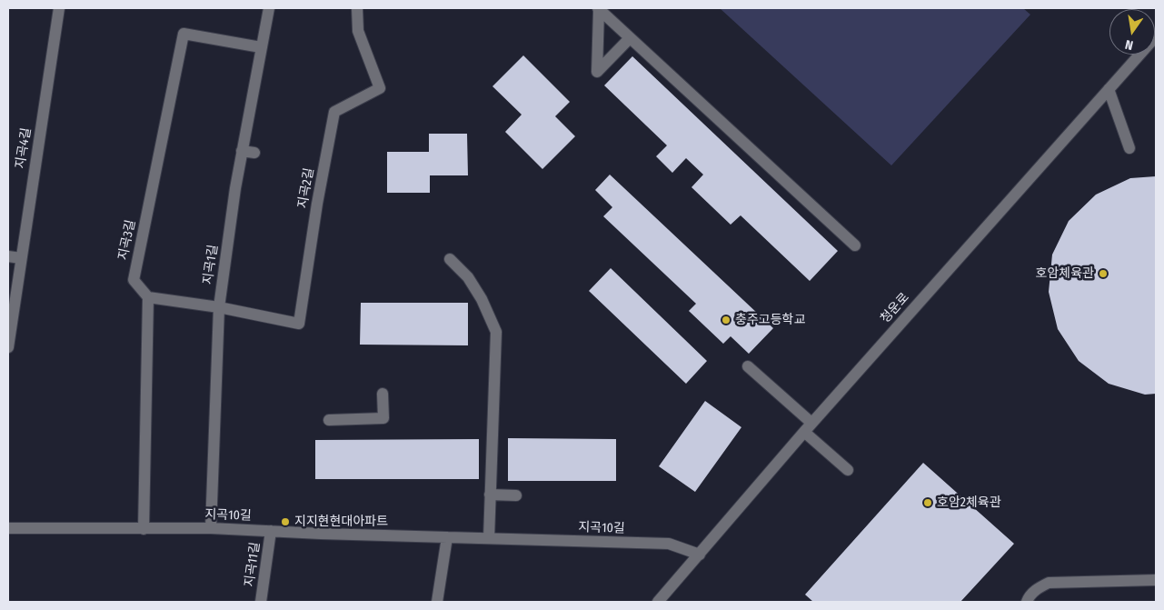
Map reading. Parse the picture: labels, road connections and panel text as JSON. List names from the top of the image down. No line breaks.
{"streets":{"street":["지곡4길","지곡2길","지곡3길","지곡1길","청운로","지곡10길","지곡11길"]},"crossings":[["지곡2길","지곡1길"],["지곡3길","지곡1길"],["지곡1길","지곡10길"],["청운로","지곡10길"],["지곡10길","지곡11길"]],"places":["호암체육관","충주고등학교","호암2체육관","지지현현대아파트"],"north":"bottom"}
